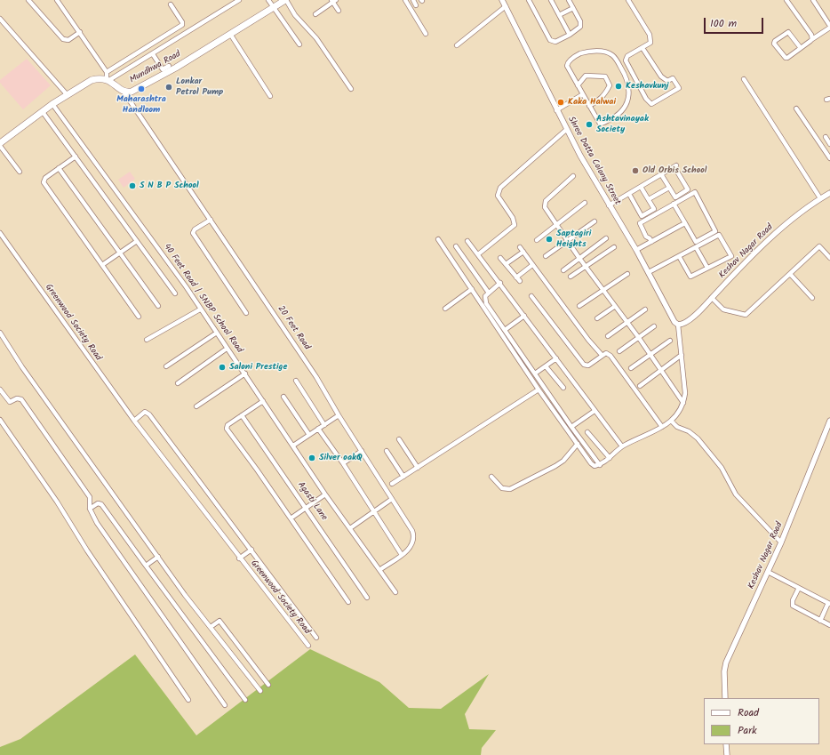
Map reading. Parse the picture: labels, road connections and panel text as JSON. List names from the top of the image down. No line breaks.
{"streets":{"main road":["Mundhwa Road"],"street":["Shree Datta Colony Street","Keshav Nagar Road","40 Feet Road | SNBP School Road","Greenwood Society Road","20 Feet Road","Agasti Lane"]},"crossings":[["Mundhwa Road","20 Feet Road"],["Shree Datta Colony Street","Keshav Nagar Road"],["40 Feet Road | SNBP School Road","20 Feet Road"]],"places":["Keshavkunj","Lonkar Petrol Pump","Maharashtra Handloom","Kaka Halwai","Ashtavinayak Society","Old Orbis School","S N B P School","Saptagiri Heights","Saloni Prestige","Silver oakQ"],"legend":["Road","Park"],"scale_bar":"100 m"}
